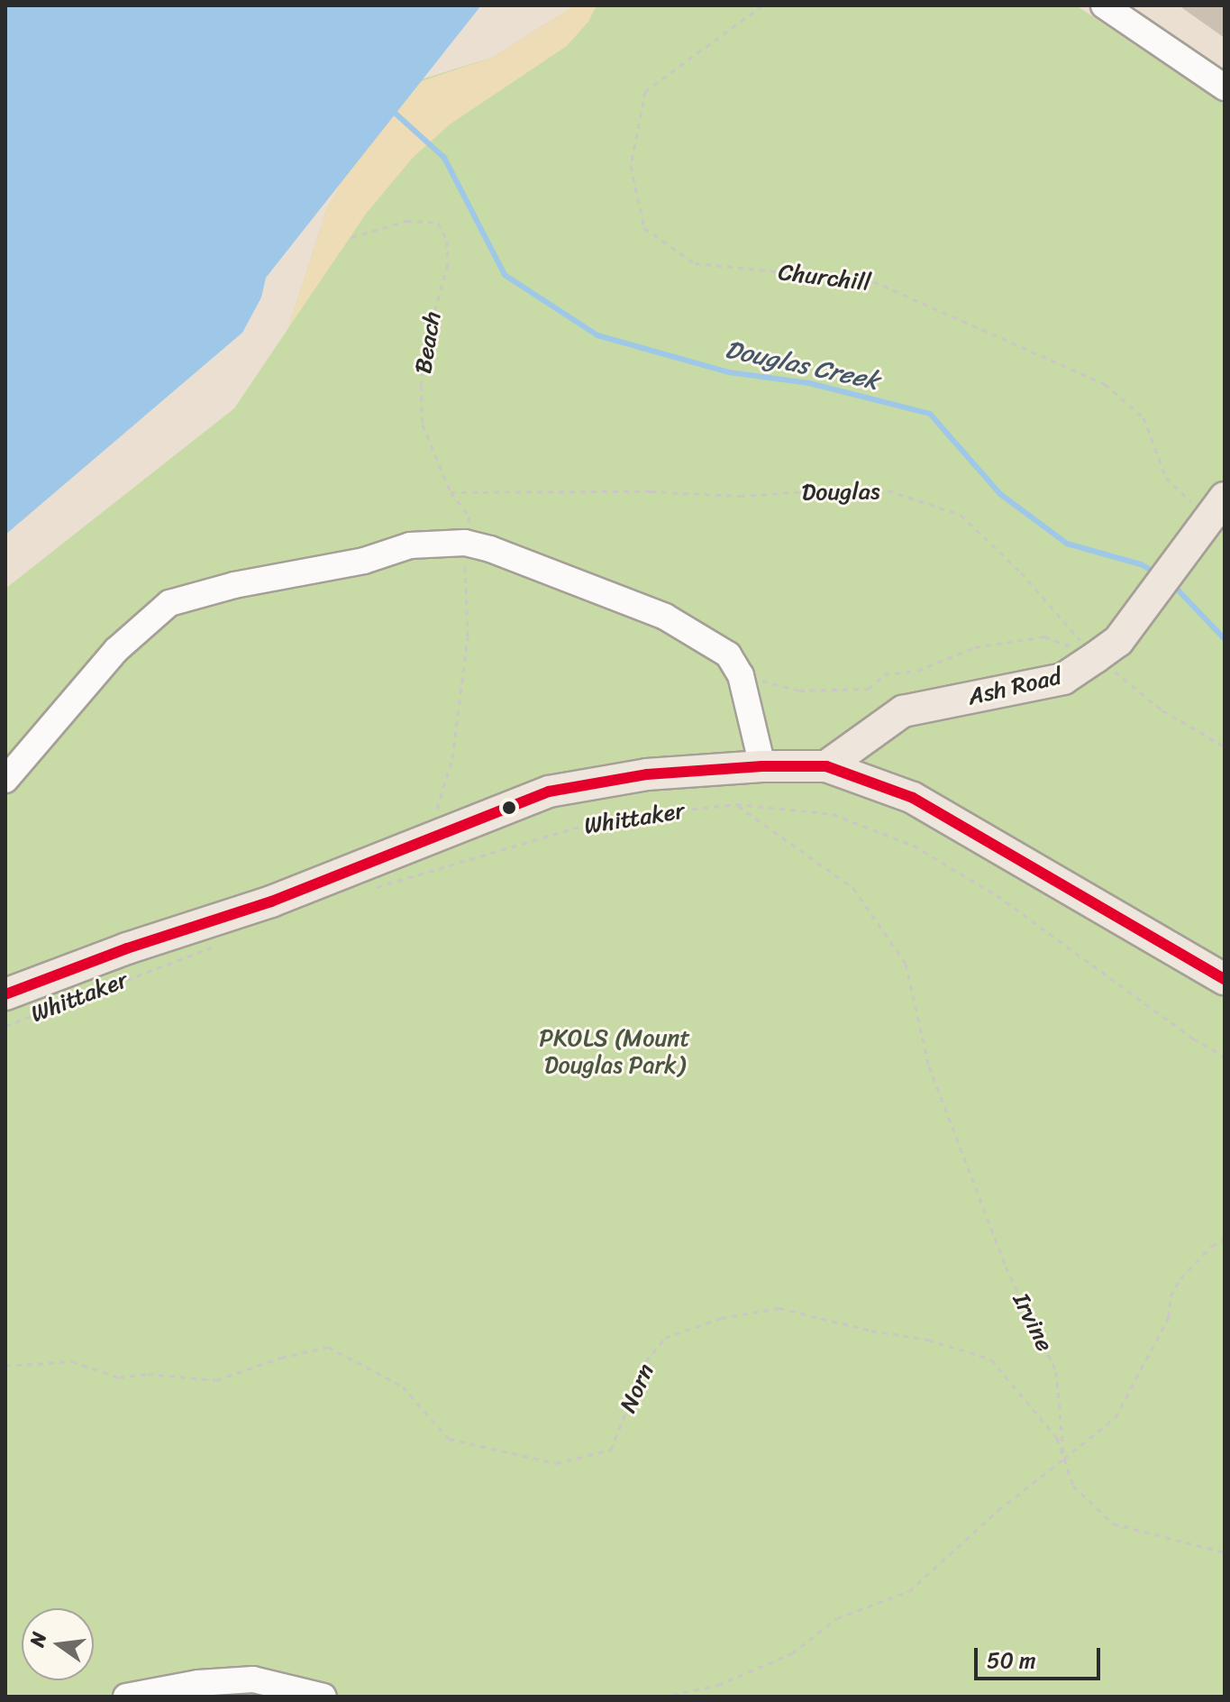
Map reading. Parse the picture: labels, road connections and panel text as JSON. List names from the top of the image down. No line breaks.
{"streets":{"main road":["Ash Road"],"path":["Churchill","Beach","Douglas","Whittaker","Irvine","Norn"]},"crossings":[["Churchill","Ash Road"],["Beach","Douglas"],["Beach","Whittaker"],["Douglas","Ash Road"],["Whittaker","Irvine"],["Irvine","Norn"]],"water":["Douglas Creek"],"parks":["PKOLS (Mount Douglas Park)"],"scale_bar":"50 m","north":"left"}
